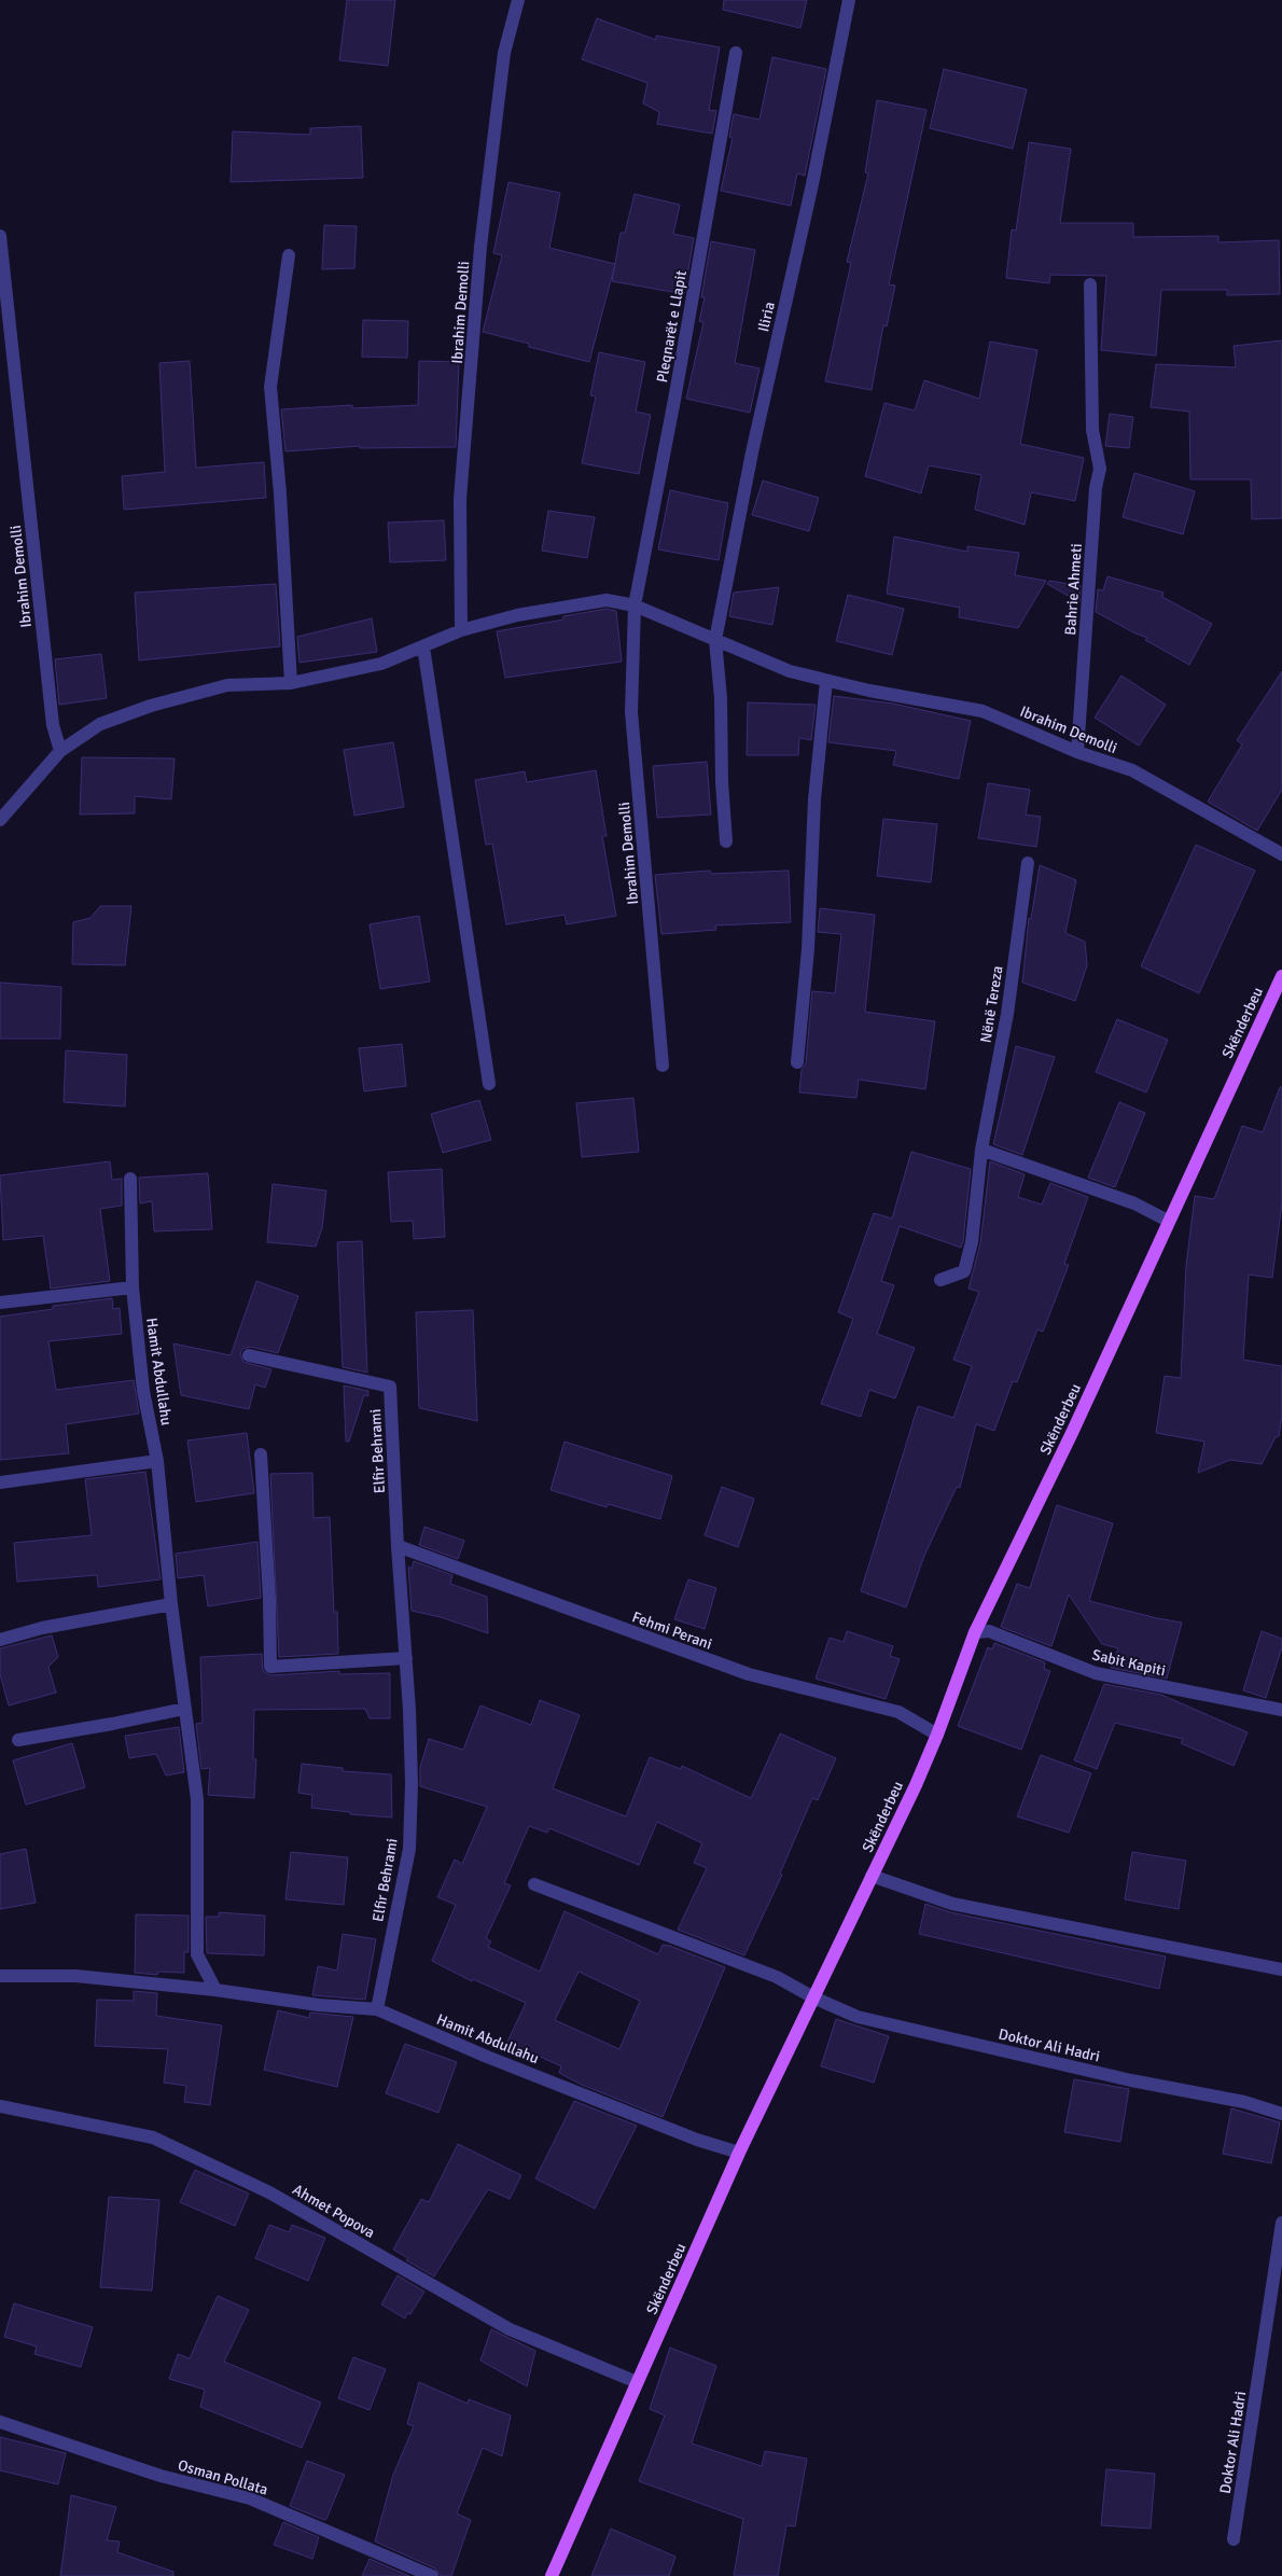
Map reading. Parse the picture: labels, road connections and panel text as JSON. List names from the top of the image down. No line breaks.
{"streets":{"main road":["Skënderbeu"],"street":["Ibrahim Demolli","Iliria","Pleqnarët e Llapit","Bahrie Ahmeti","Nënë Tereza","Hamit Abdullahu","Elfir Behrami","Fehmi Perani","Sabit Kapiti","Doktor Ali Hadri","Ahmet Popova","Osman Pollata"]},"crossings":[["Ibrahim Demolli","Iliria"],["Ibrahim Demolli","Pleqnarët e Llapit"],["Ibrahim Demolli","Bahrie Ahmeti"],["Skënderbeu","Hamit Abdullahu"],["Skënderbeu","Fehmi Perani"],["Skënderbeu","Sabit Kapiti"],["Skënderbeu","Doktor Ali Hadri"],["Skënderbeu","Ahmet Popova"],["Hamit Abdullahu","Elfir Behrami"],["Elfir Behrami","Fehmi Perani"]]}
